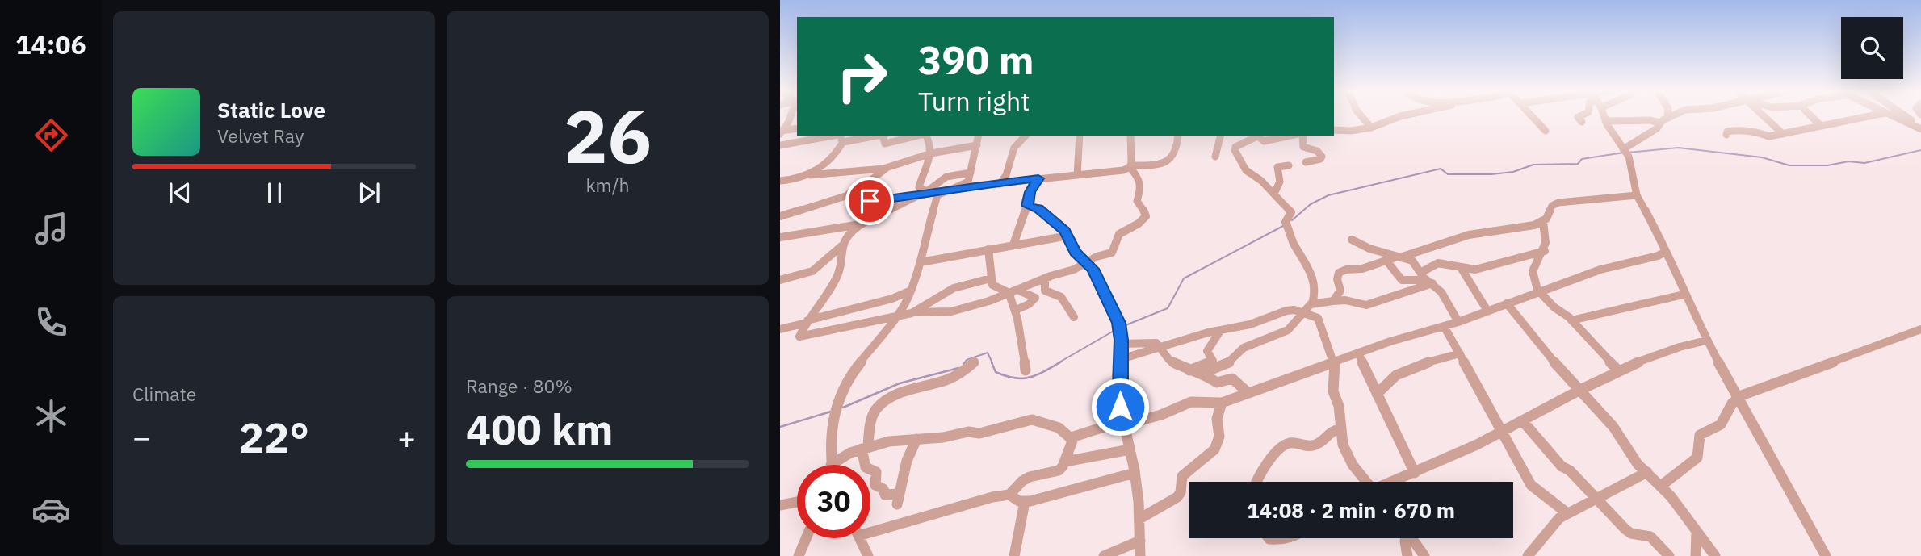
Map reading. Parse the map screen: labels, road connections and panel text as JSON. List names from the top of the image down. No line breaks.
{"page":{"tabs":"14:06","tile":[["26","km/h"],"Climate",["Range · 80%","400 km"]],"turn":["390 m","Turn right"],"song":["Static Love","Velvet Ray"],"heat":["−","22°","+"],"limit":"30","trip":"14:08 · 2 min · 670 m"}}
